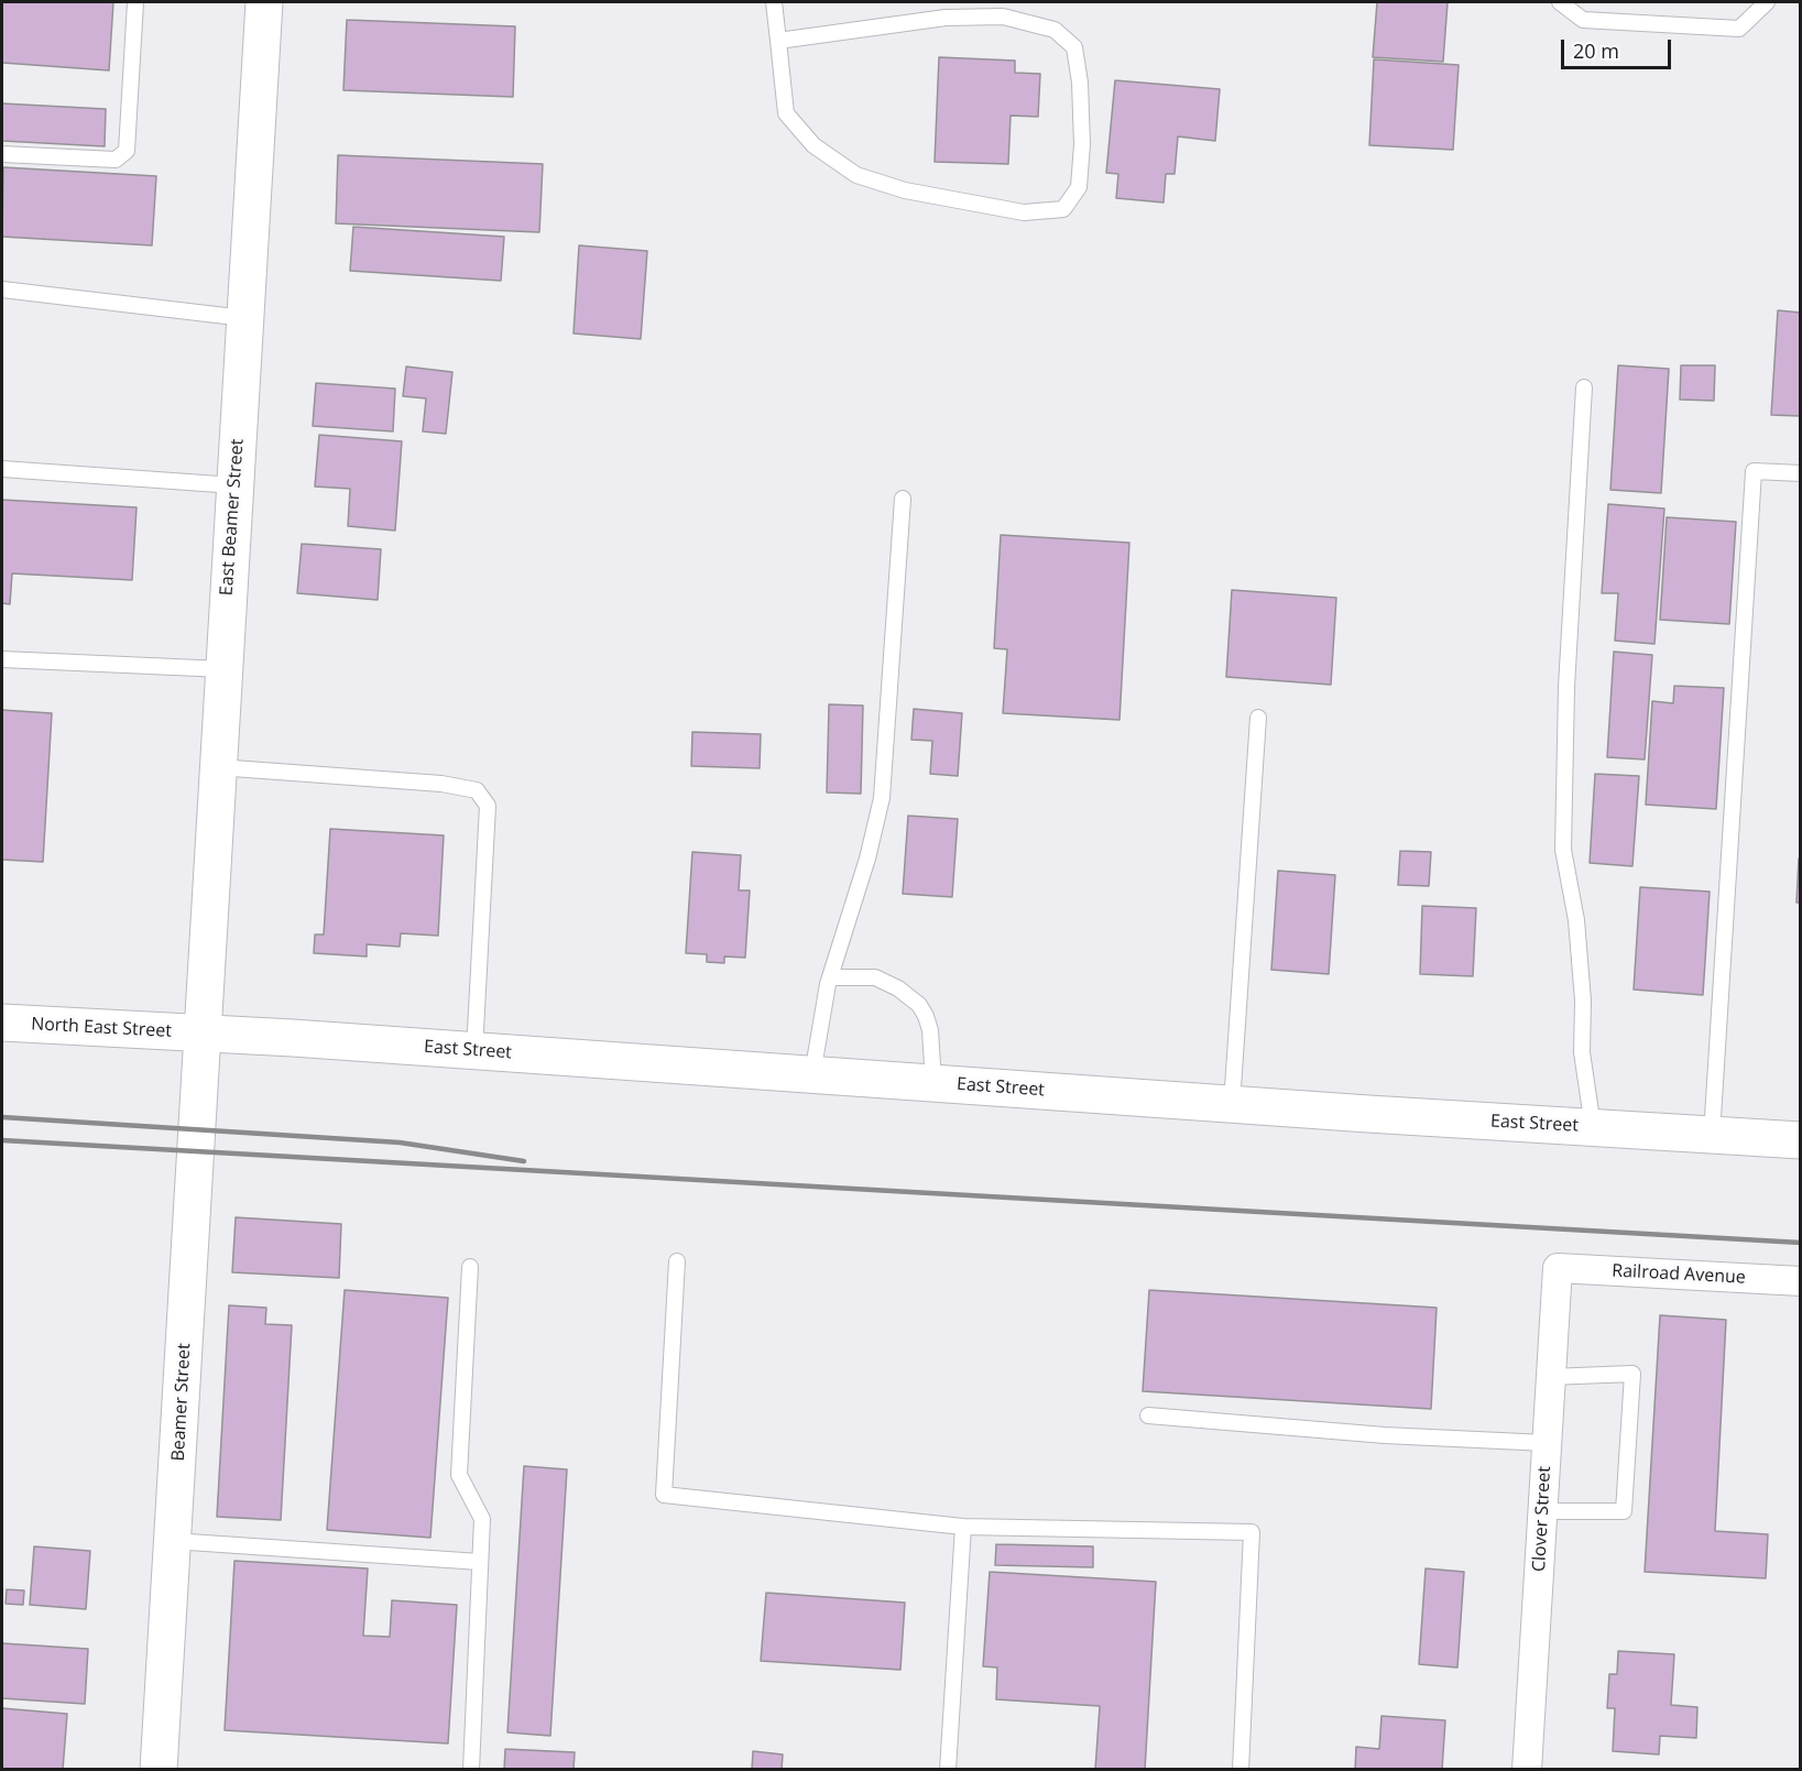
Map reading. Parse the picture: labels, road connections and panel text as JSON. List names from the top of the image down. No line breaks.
{"streets":{"main road":["East Beamer Street","North East Street","East Street","Beamer Street"],"street":["Railroad Avenue","Clover Street"]},"crossings":[["East Beamer Street","North East Street"],["East Beamer Street","East Street"],["East Beamer Street","Beamer Street"],["North East Street","East Street"],["North East Street","Beamer Street"],["East Street","Beamer Street"],["Railroad Avenue","Clover Street"]],"scale_bar":"20 m"}
